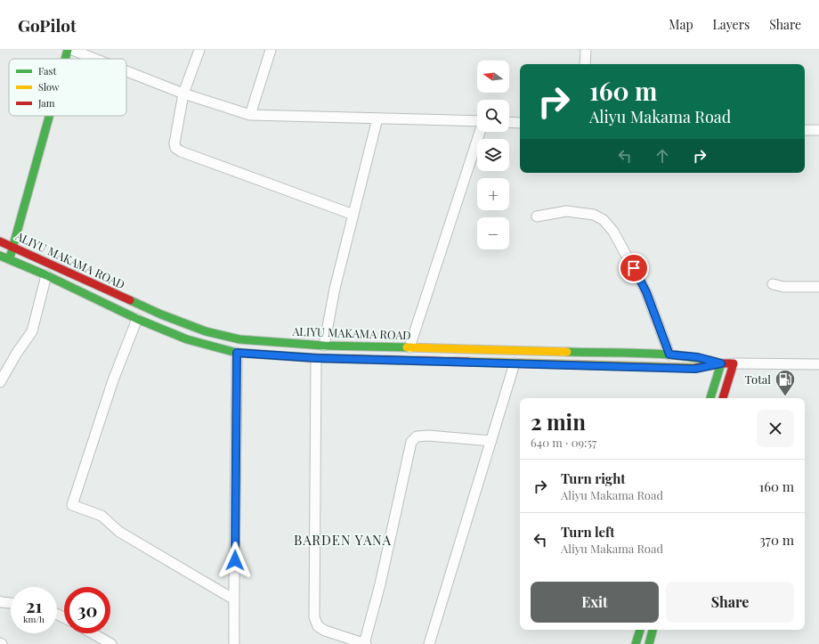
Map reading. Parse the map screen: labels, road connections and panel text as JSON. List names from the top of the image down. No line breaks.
{"streets":{"street":["ALIYU MAKAMA ROAD"]},"districts":["BARDEN YANA"],"places":{"fuel station":["Total"]},"legend":["Fast","Slow","Jam"],"north":"left","page":{"header":"GoPilot","nav":["Map","Layers","Share"],"map_buttons":["+","−"],"turn":["160 m","Aliyu Makama Road"],"heading":["2 min","640 m · 09:57"],"list":[{"name":"Turn right","note":"Aliyu Makama Road","value":"160 m"},{"name":"Turn left","note":"Aliyu Makama Road","value":"370 m"}],"buttons":["Exit","Share"],"speed":"21 km/h","limit":"30"}}
